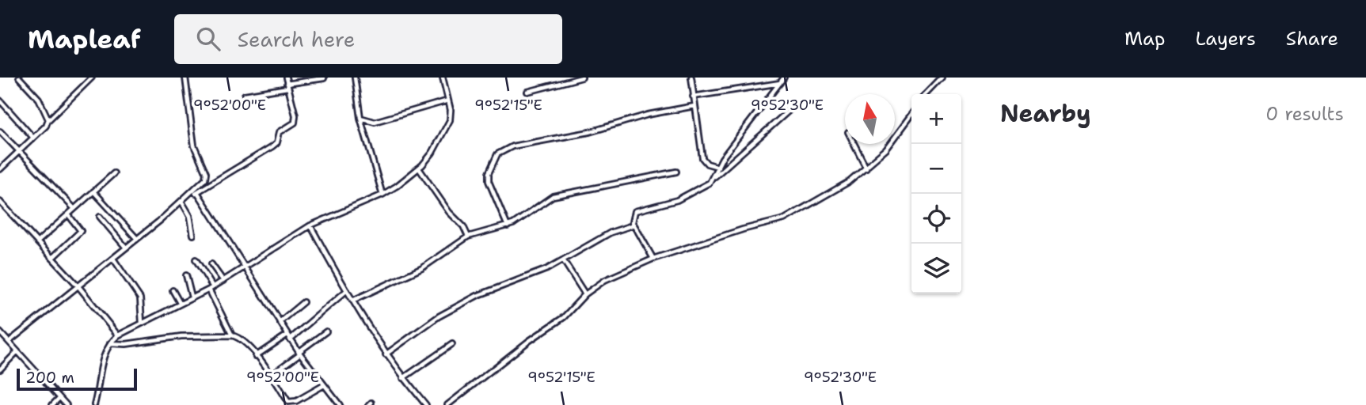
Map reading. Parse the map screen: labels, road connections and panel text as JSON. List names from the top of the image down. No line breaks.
{"scale_bar":"200 m","north":"top","page":{"header":"Mapleaf","search":"Search here","nav":["Map","Layers","Share"],"heading":["Nearby","0 results"],"map_buttons":["+","−"],"scale":"200 m"},"coordinates":["9°52'00\"E","9°52'15\"E","9°52'30\"E"]}
